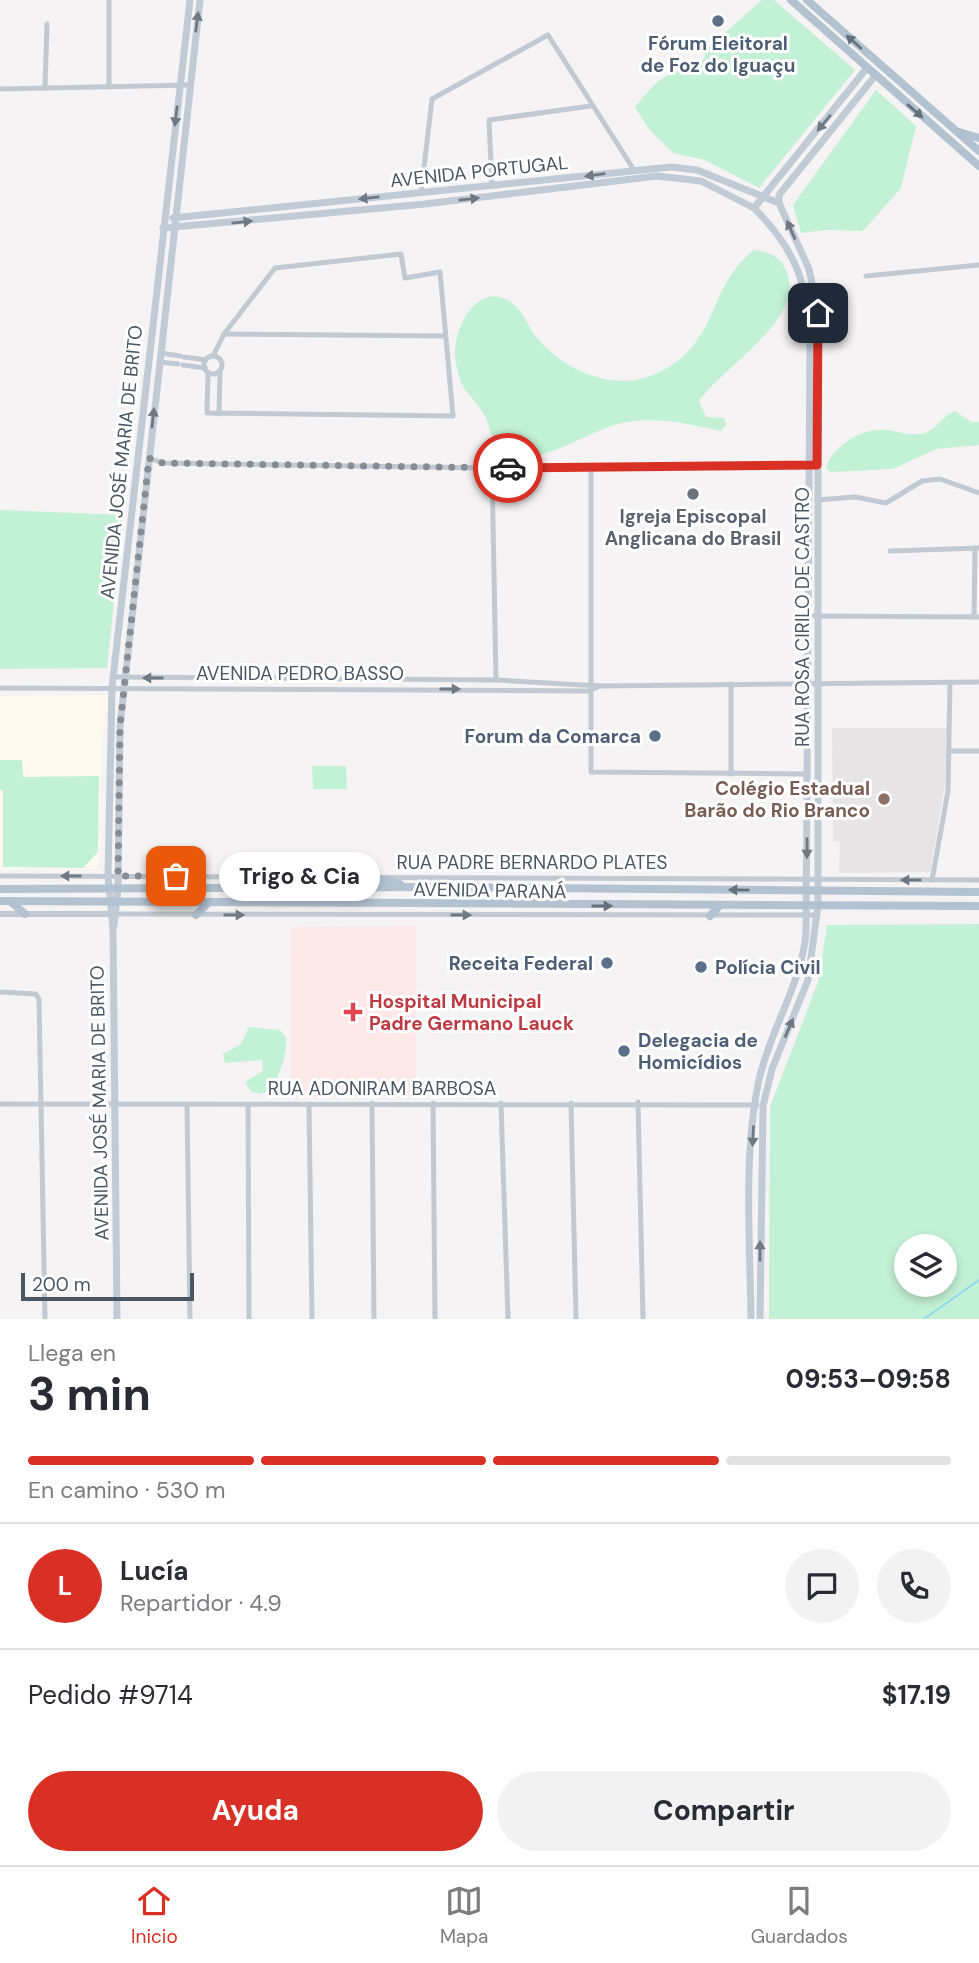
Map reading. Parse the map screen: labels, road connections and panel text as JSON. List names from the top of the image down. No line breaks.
{"streets":{"main road":["AVENIDA PORTUGAL","AVENIDA JOSÉ MARIA DE BRITO","RUA ROSA CIRILO DE CASTRO","AVENIDA PARANÁ"],"street":["AVENIDA PEDRO BASSO","RUA PADRE BERNARDO PLATES","RUA ADONIRAM BARBOSA"]},"crossings":[["AVENIDA PORTUGAL","AVENIDA JOSÉ MARIA DE BRITO"],["AVENIDA JOSÉ MARIA DE BRITO","AVENIDA PEDRO BASSO"],["AVENIDA JOSÉ MARIA DE BRITO","RUA PADRE BERNARDO PLATES"],["AVENIDA JOSÉ MARIA DE BRITO","AVENIDA PARANÁ"],["AVENIDA JOSÉ MARIA DE BRITO","RUA ADONIRAM BARBOSA"],["RUA ROSA CIRILO DE CASTRO","AVENIDA PEDRO BASSO"],["RUA ROSA CIRILO DE CASTRO","RUA PADRE BERNARDO PLATES"],["RUA ROSA CIRILO DE CASTRO","AVENIDA PARANÁ"],["RUA ROSA CIRILO DE CASTRO","RUA ADONIRAM BARBOSA"]],"places":{"other":["Fórum Eleitoral de Foz do Iguaçu","Igreja Episcopal Anglicana do Brasil","Forum da Comarca","Colégio Estadual Barão do Rio Branco","Trigo & Cia","Receita Federal","Polícia Civil","Delegacia de Homicídios"],"health":["Hospital Municipal Padre Germano Lauck"]},"scale_bar":"200 m","page":{"bubble":"Trigo & Cia","scale":"200 m","heading":["3 min","Llega en","09:53–09:58"],"panel":["Lucía","Repartidor · 4.9","Pedido #9714","$17.19"],"bar":"En camino · 530 m","round":"L","buttons":["Ayuda","Compartir"],"tabs":["Inicio","Mapa","Guardados"]}}
